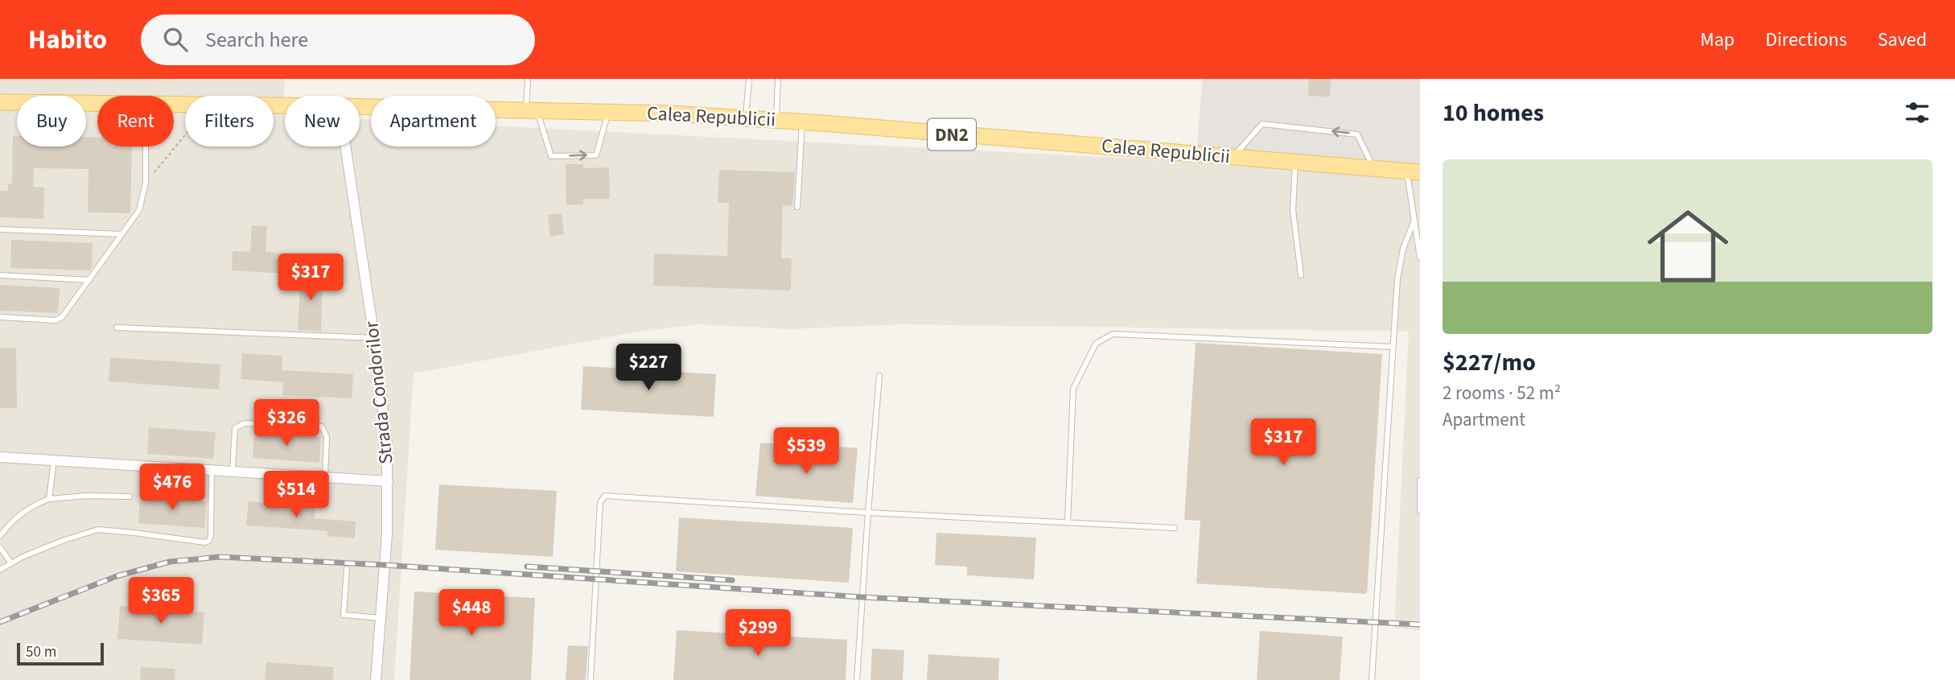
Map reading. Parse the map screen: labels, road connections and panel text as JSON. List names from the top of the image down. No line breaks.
{"streets":{"main road":["Calea Republicii","DN2"],"street":["Strada Condorilor"]},"scale_bar":"50 m","page":{"header":"Habito","search":"Search here","nav":["Map","Directions","Saved"],"heading":"10 homes","chip":["Buy","Rent","Filters","New","Apartment"],"list":[{"name":"$227/mo","note":"2 rooms · 52 m² · Apartment"}],"price":["$317","$227","$326","$317","$539","$476","$514","$365","$448","$299"],"scale":"50 m"}}
